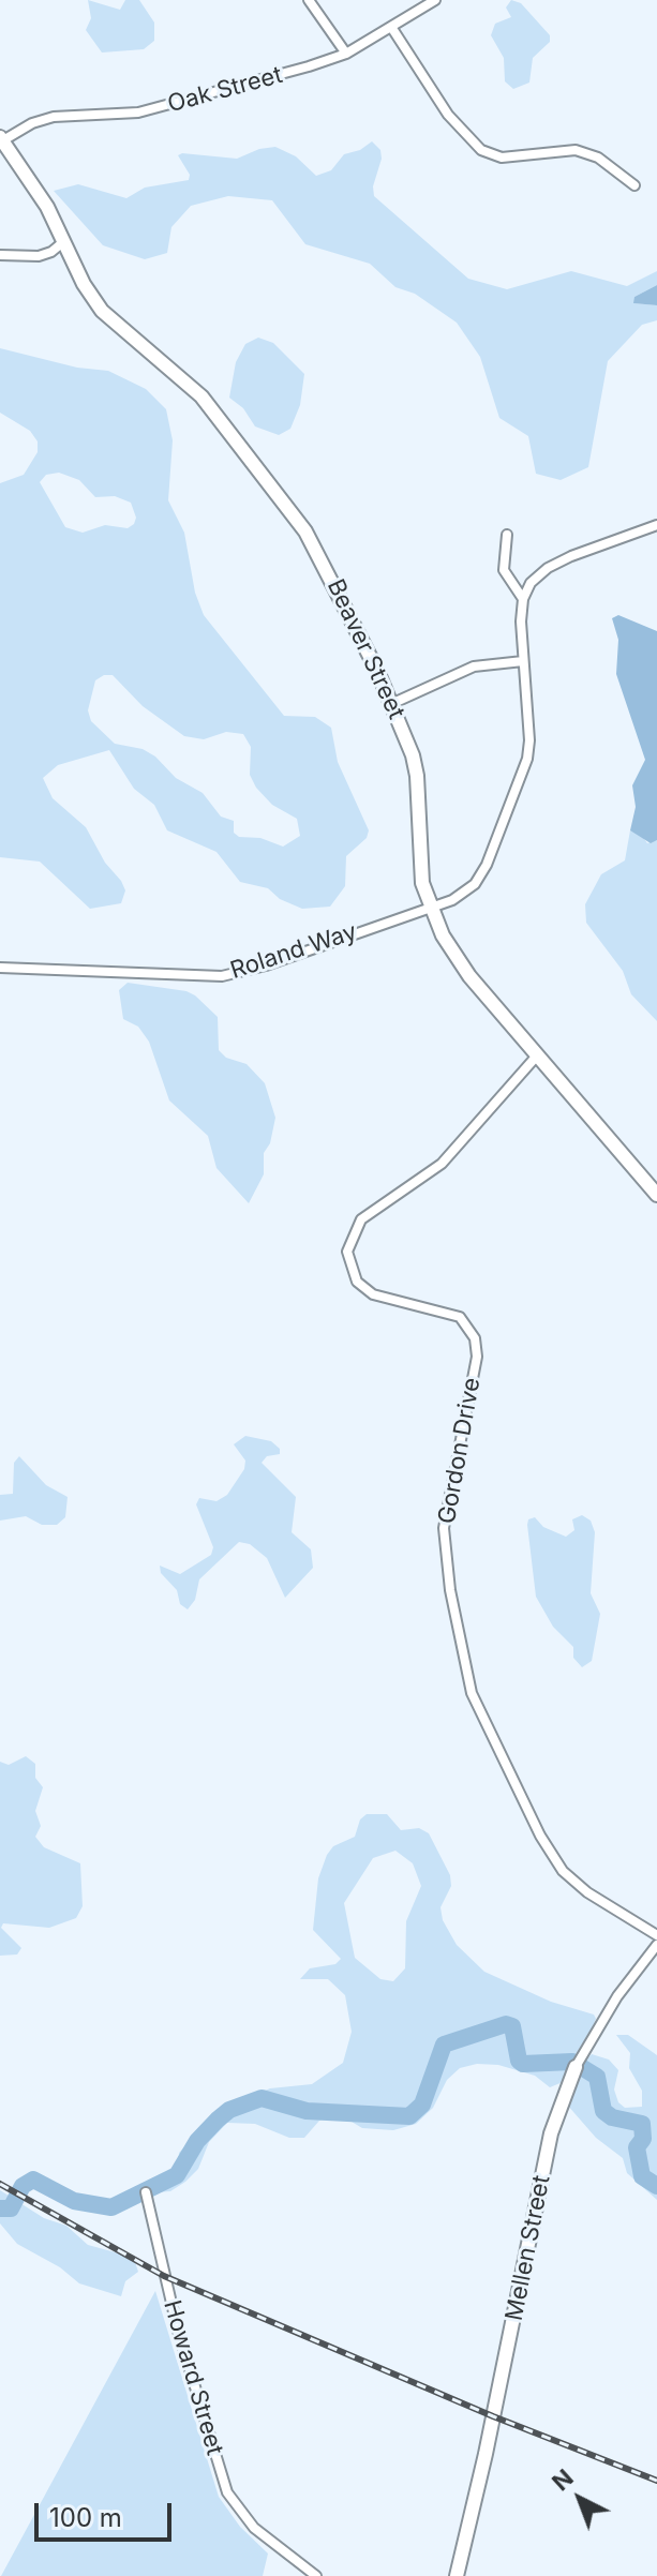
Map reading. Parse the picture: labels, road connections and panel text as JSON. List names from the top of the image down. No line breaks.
{"streets":{"street":["Oak Street","Beaver Street","Roland Way","Gordon Drive","Mellen Street","Howard Street"]},"crossings":[["Oak Street","Beaver Street"],["Beaver Street","Roland Way"],["Beaver Street","Gordon Drive"]],"scale_bar":"100 m","north":"top left"}
